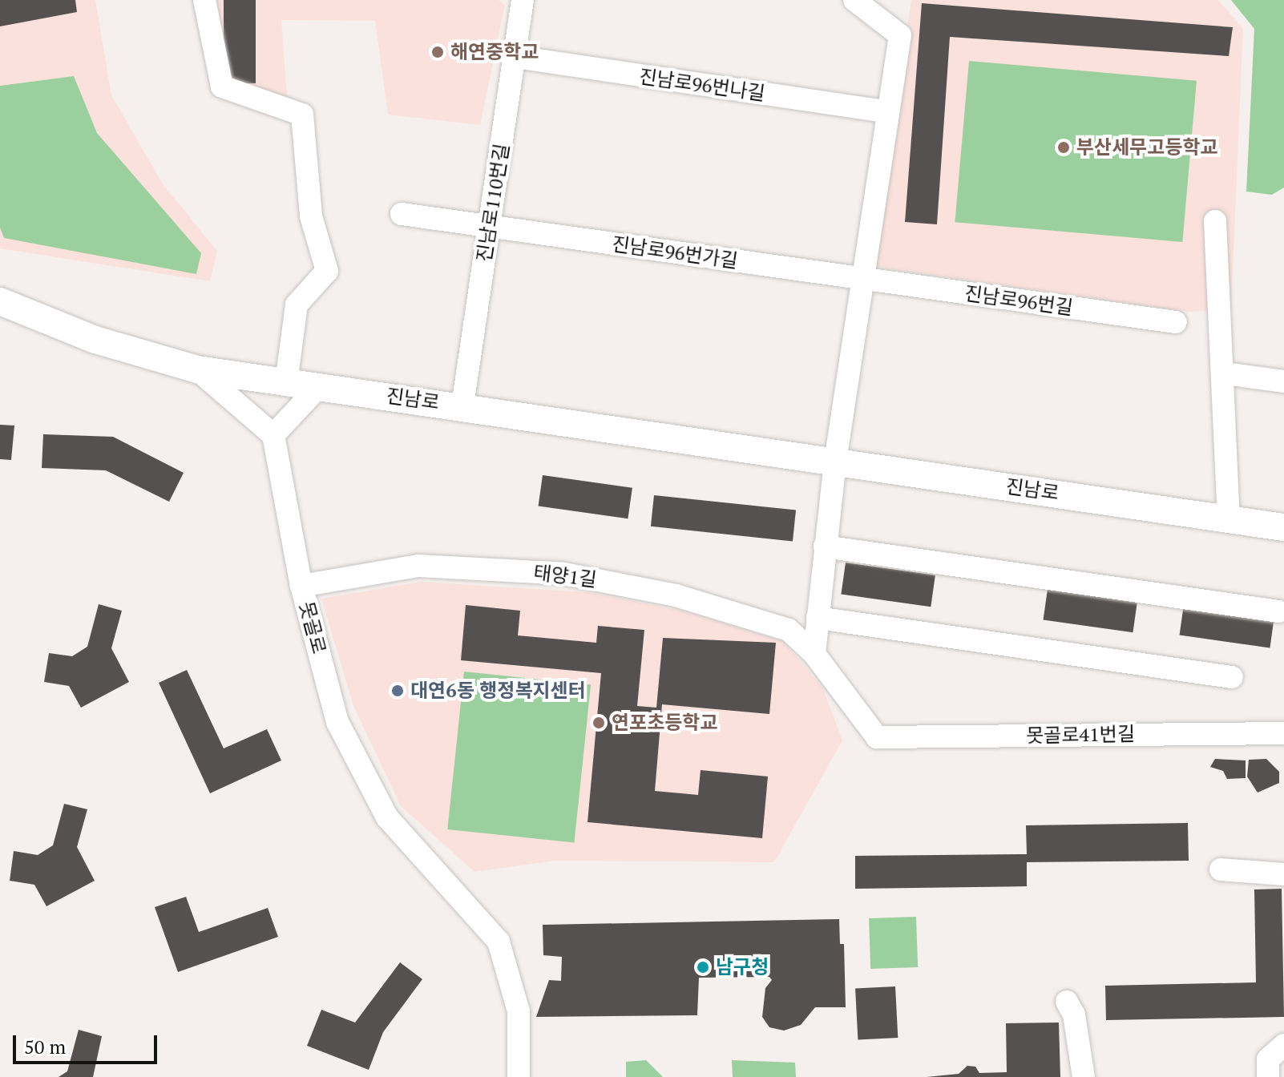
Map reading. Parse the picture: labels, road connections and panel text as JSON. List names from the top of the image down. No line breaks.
{"streets":{"main road":["진남로"],"street":["진남로96번나길","진남로110번길","진남로96번가길","진남로96번길","태양1길","못골로","못골로41번길"]},"crossings":[["진남로96번나길","진남로110번길"],["진남로110번길","진남로96번가길"],["진남로110번길","진남로"],["진남로96번가길","진남로96번길"],["태양1길","못골로"],["태양1길","못골로41번길"]],"places":["해연중학교","부산세무고등학교","대연6동 행정복지센터","연포초등학교","남구청"],"scale_bar":"50 m"}
